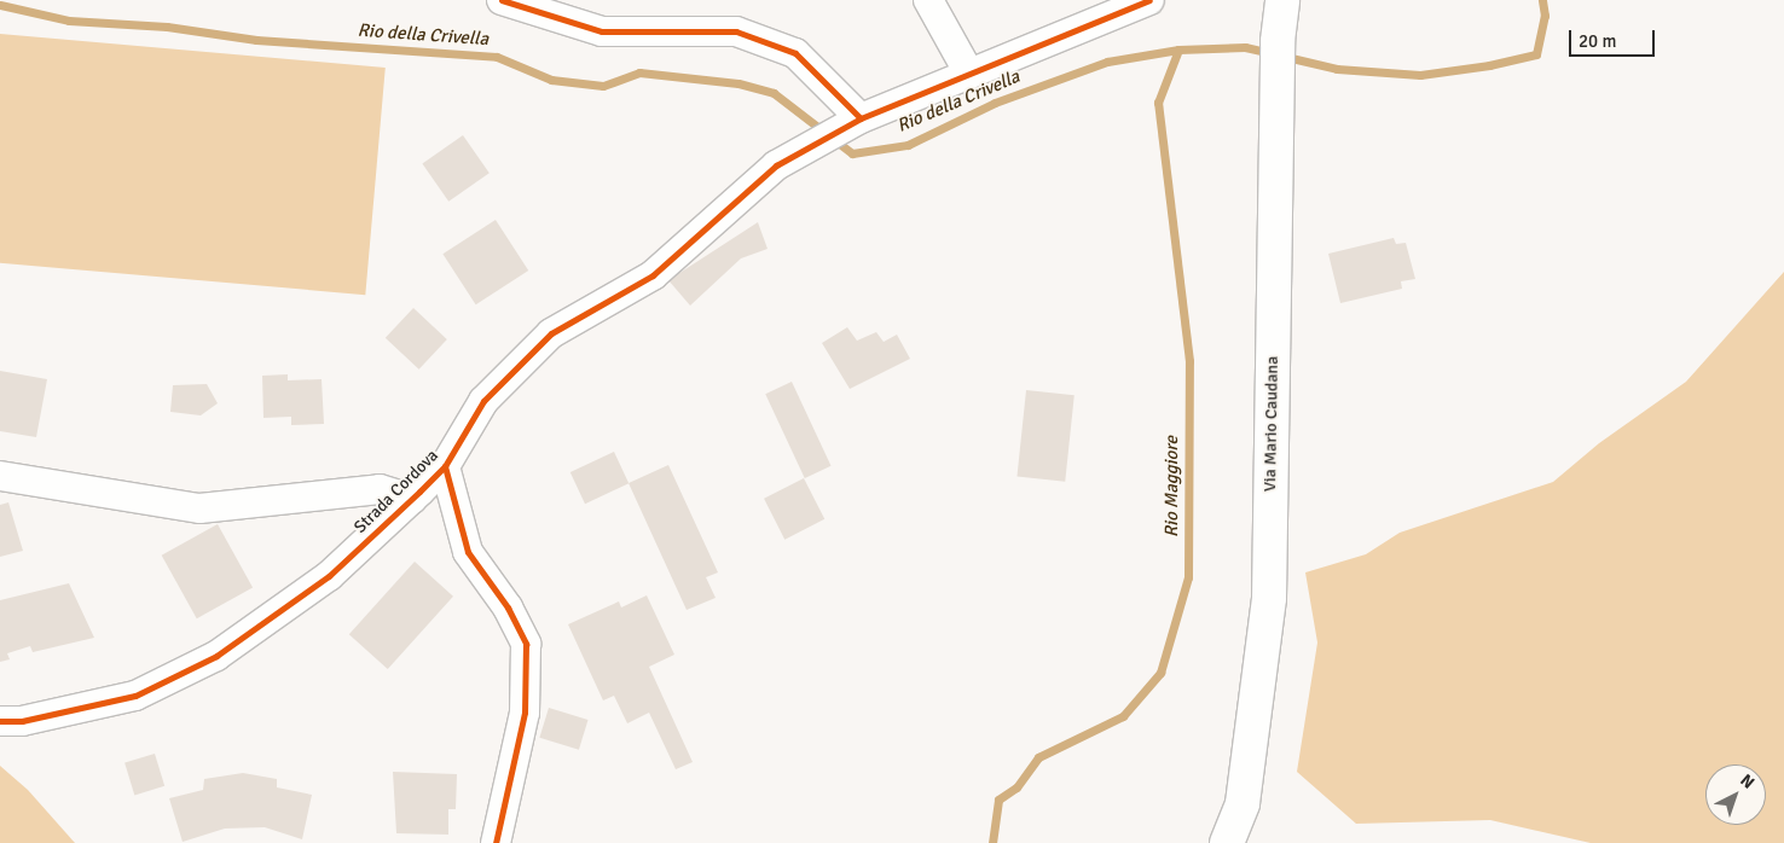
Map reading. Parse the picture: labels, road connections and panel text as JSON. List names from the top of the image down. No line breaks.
{"streets":{"main road":["Via Mario Caudana"],"street":["Strada Cordova"]},"water":["Rio della Crivella","Rio Maggiore"],"scale_bar":"20 m","north":"top right"}
